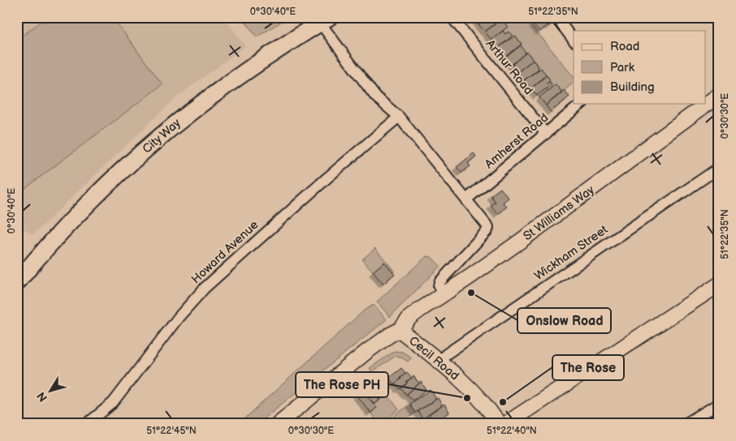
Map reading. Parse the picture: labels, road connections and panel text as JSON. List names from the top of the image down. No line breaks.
{"streets":{"main road":["City Way"],"street":["Arthur Road","Amherst Road","St Williams Way","Howard Avenue","Wickham Street","Cecil Road"]},"crossings":[["Arthur Road","Amherst Road"],["St Williams Way","Cecil Road"],["Wickham Street","Cecil Road"]],"places":["Onslow Road","The Rose PH","The Rose"],"legend":["Road","Park","Building"],"north":"bottom left","coordinates":["0°30'40\"E","51°22'35\"N","0°30'30\"E","51°22'45\"N","51°22'40\"N"]}
